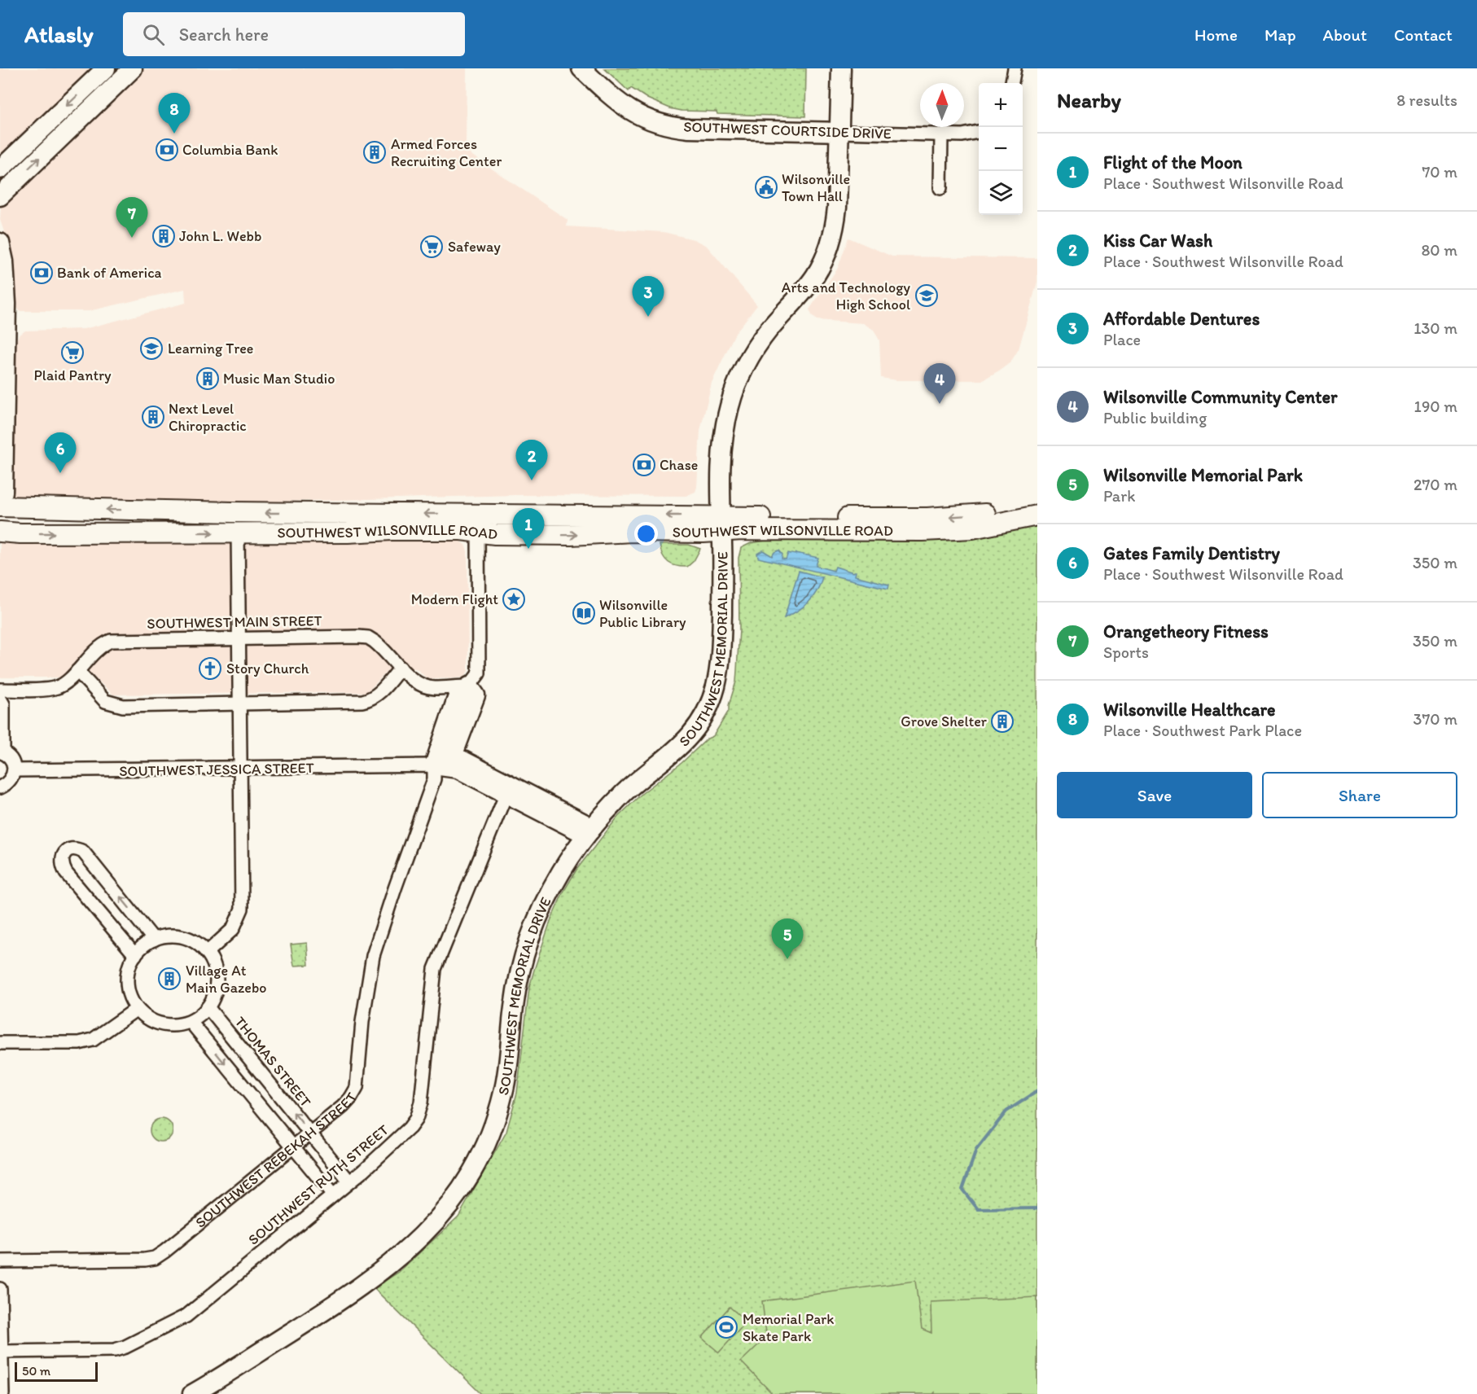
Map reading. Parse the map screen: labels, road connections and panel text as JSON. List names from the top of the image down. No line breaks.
{"streets":{"main road":["SOUTHWEST WILSONVILLE ROAD"],"street":["SOUTHWEST COURTSIDE DRIVE","SOUTHWEST MAIN STREET","SOUTHWEST MEMORIAL DRIVE","SOUTHWEST JESSICA STREET","THOMAS STREET","SOUTHWEST REBEKAH STREET","SOUTHWEST RUTH STREET"]},"crossings":[["SOUTHWEST COURTSIDE DRIVE","SOUTHWEST MEMORIAL DRIVE"],["SOUTHWEST WILSONVILLE ROAD","SOUTHWEST MEMORIAL DRIVE"],["SOUTHWEST WILSONVILLE ROAD","SOUTHWEST REBEKAH STREET"],["SOUTHWEST MAIN STREET","SOUTHWEST REBEKAH STREET"],["SOUTHWEST MEMORIAL DRIVE","SOUTHWEST JESSICA STREET"],["SOUTHWEST JESSICA STREET","SOUTHWEST REBEKAH STREET"],["SOUTHWEST JESSICA STREET","SOUTHWEST RUTH STREET"],["THOMAS STREET","SOUTHWEST REBEKAH STREET"],["THOMAS STREET","SOUTHWEST RUTH STREET"]],"places":{"bank":["Columbia Bank","Bank of America","Chase"],"building":["Armed Forces Recruiting Center","John L. Webb","Music Man Studio","Next Level Chiropractic","Grove Shelter","Village At Main Gazebo"],"public building":["Wilsonville Town Hall"],"supermarket":["Safeway","Plaid Pantry"],"school or university":["Arts and Technology High School","Learning Tree"],"place":["Modern Flight"],"library":["Wilsonville Public Library"],"church":["Story Church"],"sports":["Memorial Park Skate Park"]},"scale_bar":"50 m","north":"top","page":{"header":"Atlasly","search":"Search here","nav":["Home","Map","About","Contact"],"heading":["Nearby","8 results"],"map_buttons":["+","−"],"pins":["8","7","3","4","6","2","1","5"],"list":[{"mark":"1","name":"Flight of the Moon","note":"Place · Southwest Wilsonville Road","value":"70 m"},{"mark":"2","name":"Kiss Car Wash","note":"Place · Southwest Wilsonville Road","value":"80 m"},{"mark":"3","name":"Affordable Dentures","note":"Place","value":"130 m"},{"mark":"4","name":"Wilsonville Community Center","note":"Public building","value":"190 m"},{"mark":"5","name":"Wilsonville Memorial Park","note":"Park","value":"270 m"},{"mark":"6","name":"Gates Family Dentistry","note":"Place · Southwest Wilsonville Road","value":"350 m"},{"mark":"7","name":"Orangetheory Fitness","note":"Sports","value":"350 m"},{"mark":"8","name":"Wilsonville Healthcare","note":"Place · Southwest Park Place","value":"370 m"}],"buttons":["Save","Share"],"scale":"50 m"}}
